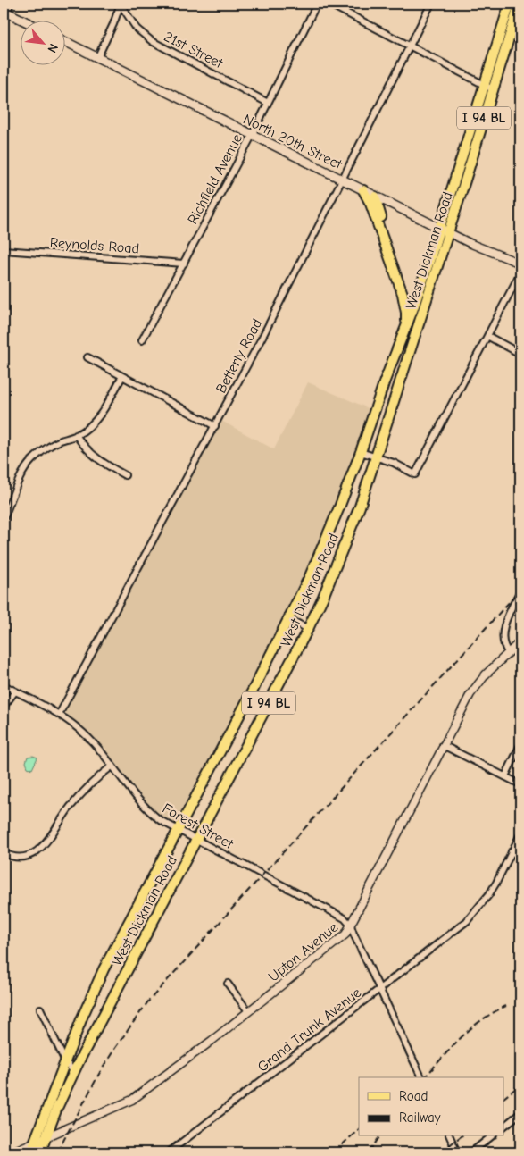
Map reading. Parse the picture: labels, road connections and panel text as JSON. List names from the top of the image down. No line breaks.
{"streets":{"main road":["I 94 BL","North 20th Street","West Dickman Road"],"street":["21st Street","Richfield Avenue","Reynolds Road","Betterly Road","Forest Street","Upton Avenue","Grand Trunk Avenue"]},"crossings":[["21st Street","Richfield Avenue"],["North 20th Street","Richfield Avenue"],["North 20th Street","West Dickman Road"],["North 20th Street","Betterly Road"],["Richfield Avenue","Reynolds Road"],["West Dickman Road","Forest Street"],["West Dickman Road","Upton Avenue"],["Betterly Road","Forest Street"],["Forest Street","Upton Avenue"]],"legend":["Road","Railway"],"north":"bottom right"}
